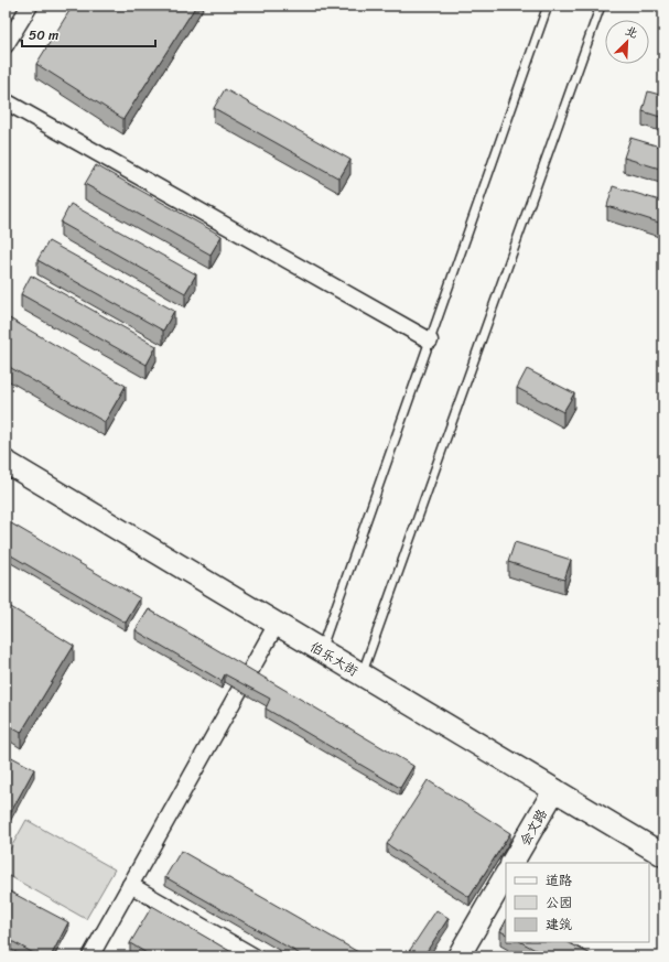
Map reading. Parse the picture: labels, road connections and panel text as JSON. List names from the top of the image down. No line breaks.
{"streets":{"main road":["伯乐大街","会文路"]},"crossings":[["伯乐大街","会文路"]],"legend":["道路","公园","建筑"],"scale_bar":"50 m","north":"top right"}
